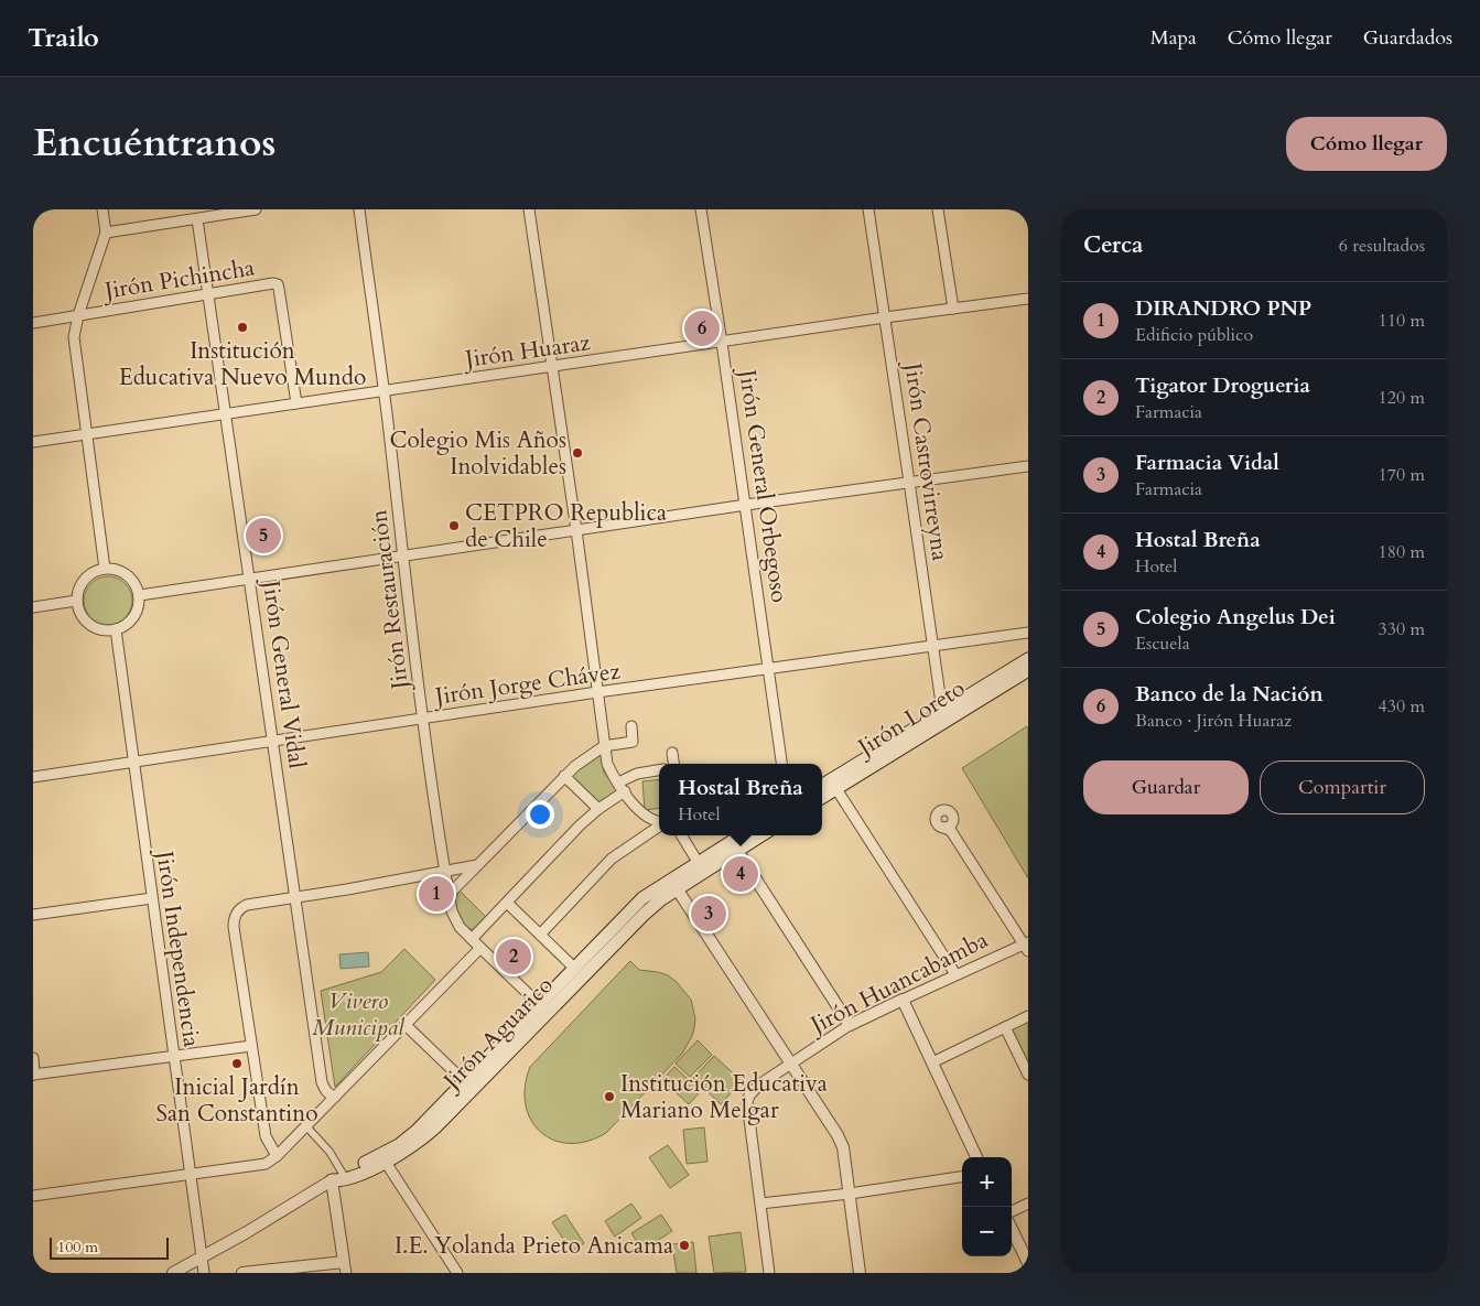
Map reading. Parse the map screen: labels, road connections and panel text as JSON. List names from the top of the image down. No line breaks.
{"streets":{"main road":["Jirón Loreto","Jirón Aguarico"],"street":["Jirón Pichincha","Jirón Huaraz","Jirón Castrovirreyna","Jirón General Orbegoso","Jirón Restauración","Jirón General Vidal","Jirón Jorge Chávez","Jirón Independencia","Jirón Huancabamba"]},"crossings":[["Jirón Pichincha","Jirón Huaraz"],["Jirón Pichincha","Jirón General Vidal"],["Jirón Huaraz","Jirón Castrovirreyna"],["Jirón Huaraz","Jirón General Orbegoso"],["Jirón Huaraz","Jirón Restauración"],["Jirón Huaraz","Jirón General Vidal"],["Jirón Castrovirreyna","Jirón Jorge Chávez"],["Jirón Castrovirreyna","Jirón Loreto"],["Jirón General Orbegoso","Jirón Jorge Chávez"],["Jirón Restauración","Jirón Jorge Chávez"],["Jirón Restauración","Jirón Aguarico"],["Jirón General Vidal","Jirón Jorge Chávez"],["Jirón Jorge Chávez","Jirón Independencia"],["Jirón Independencia","Jirón Aguarico"]],"parks":["Vivero Municipal"],"places":["Institución Educativa Nuevo Mundo","Colegio Mis Años Inolvidables","CETPRO Republica de Chile","Inicial Jardín San Constantino","Institución Educativa Mariano Melgar","I.E. Yolanda Prieto Anicama"],"scale_bar":"100 m","page":{"header":"Trailo","nav":["Mapa","Cómo llegar","Guardados"],"title":"Encuéntranos","buttons":["Cómo llegar",["Guardar","Compartir"]],"heading":["Cerca","6 resultados"],"list":[{"mark":"1","name":"DIRANDRO PNP","note":"Edificio público","value":"110 m"},{"mark":"2","name":"Tigator Drogueria","note":"Farmacia","value":"120 m"},{"mark":"3","name":"Farmacia Vidal","note":"Farmacia","value":"170 m"},{"mark":"4","name":"Hostal Breña","note":"Hotel","value":"180 m"},{"mark":"5","name":"Colegio Angelus Dei","note":"Escuela","value":"330 m"},{"mark":"6","name":"Banco de la Nación","note":"Banco · Jirón Huaraz","value":"430 m"}],"pins":["6","5","4","1","3","2"],"popup":["Hostal Breña","Hotel"],"map_buttons":["+","−"],"scale":"100 m"}}
